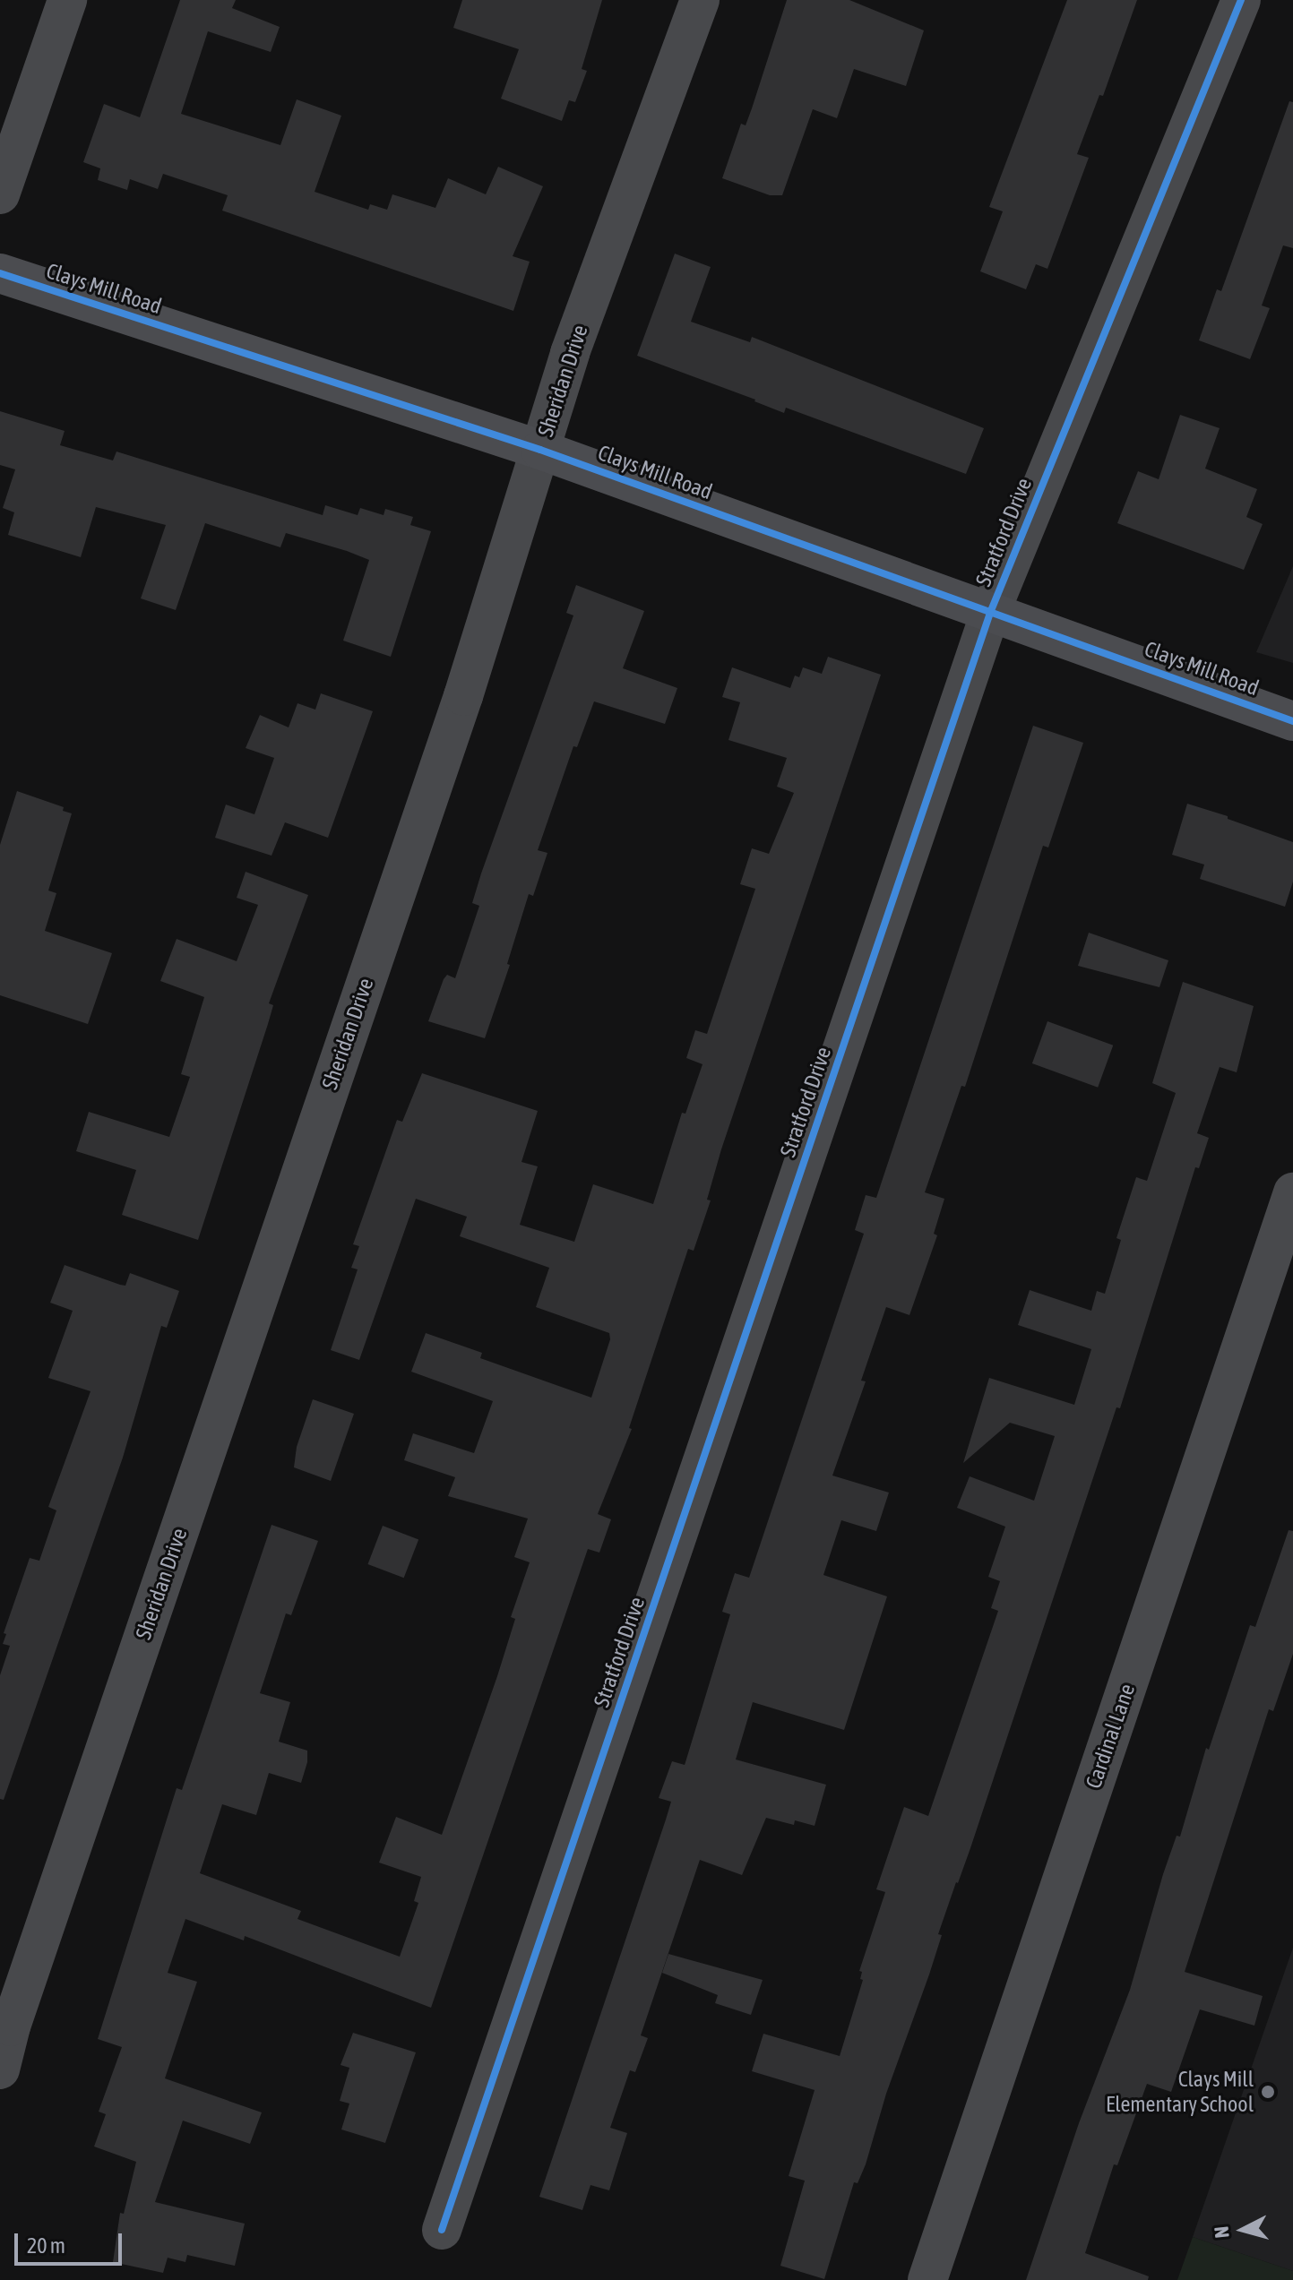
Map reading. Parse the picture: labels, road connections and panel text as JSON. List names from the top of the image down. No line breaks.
{"streets":{"main road":["Clays Mill Road"],"street":["Sheridan Drive","Stratford Drive","Cardinal Lane"]},"crossings":[["Clays Mill Road","Sheridan Drive"],["Clays Mill Road","Stratford Drive"]],"places":["Clays Mill Elementary School"],"scale_bar":"20 m","north":"left"}
